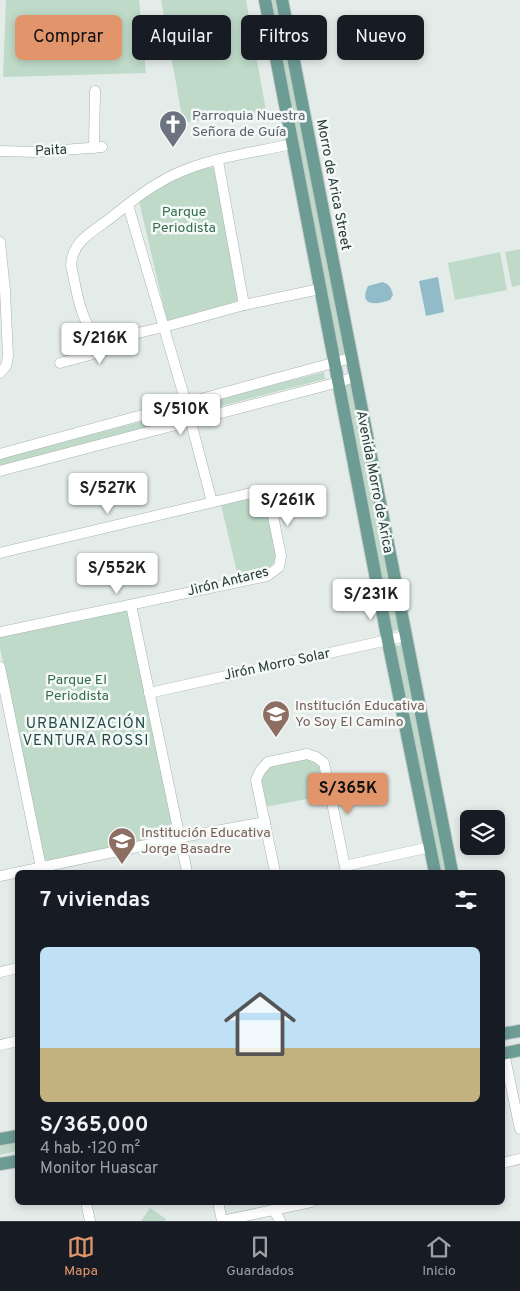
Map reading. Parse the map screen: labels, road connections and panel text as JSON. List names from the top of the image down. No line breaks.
{"streets":{"main road":["Morro de Arica Street","Avenida Morro de Arica"],"street":["Paita","Jirón Antares","Jirón Morro Solar"]},"crossings":[["Morro de Arica Street","Avenida Morro de Arica"],["Avenida Morro de Arica","Jirón Morro Solar"]],"districts":["URBANIZACIÓN VENTURA ROSSI"],"parks":["Parque Periodista","Parque El Periodista"],"places":{"church":["Parroquia Nuestra Señora de Guía"],"school or university":["Institución Educativa Yo Soy El Camino","Institución Educativa Jorge Basadre"]},"page":{"chip":["Comprar","Alquilar","Filtros","Nuevo"],"price":["S/216K","S/510K","S/527K","S/261K","S/552K","S/231K","S/365K"],"heading":"7 viviendas","list":[{"name":"S/365,000","note":"4 hab. · 120 m² · Monitor Huascar"}],"tabs":["Mapa","Guardados","Inicio"]}}
